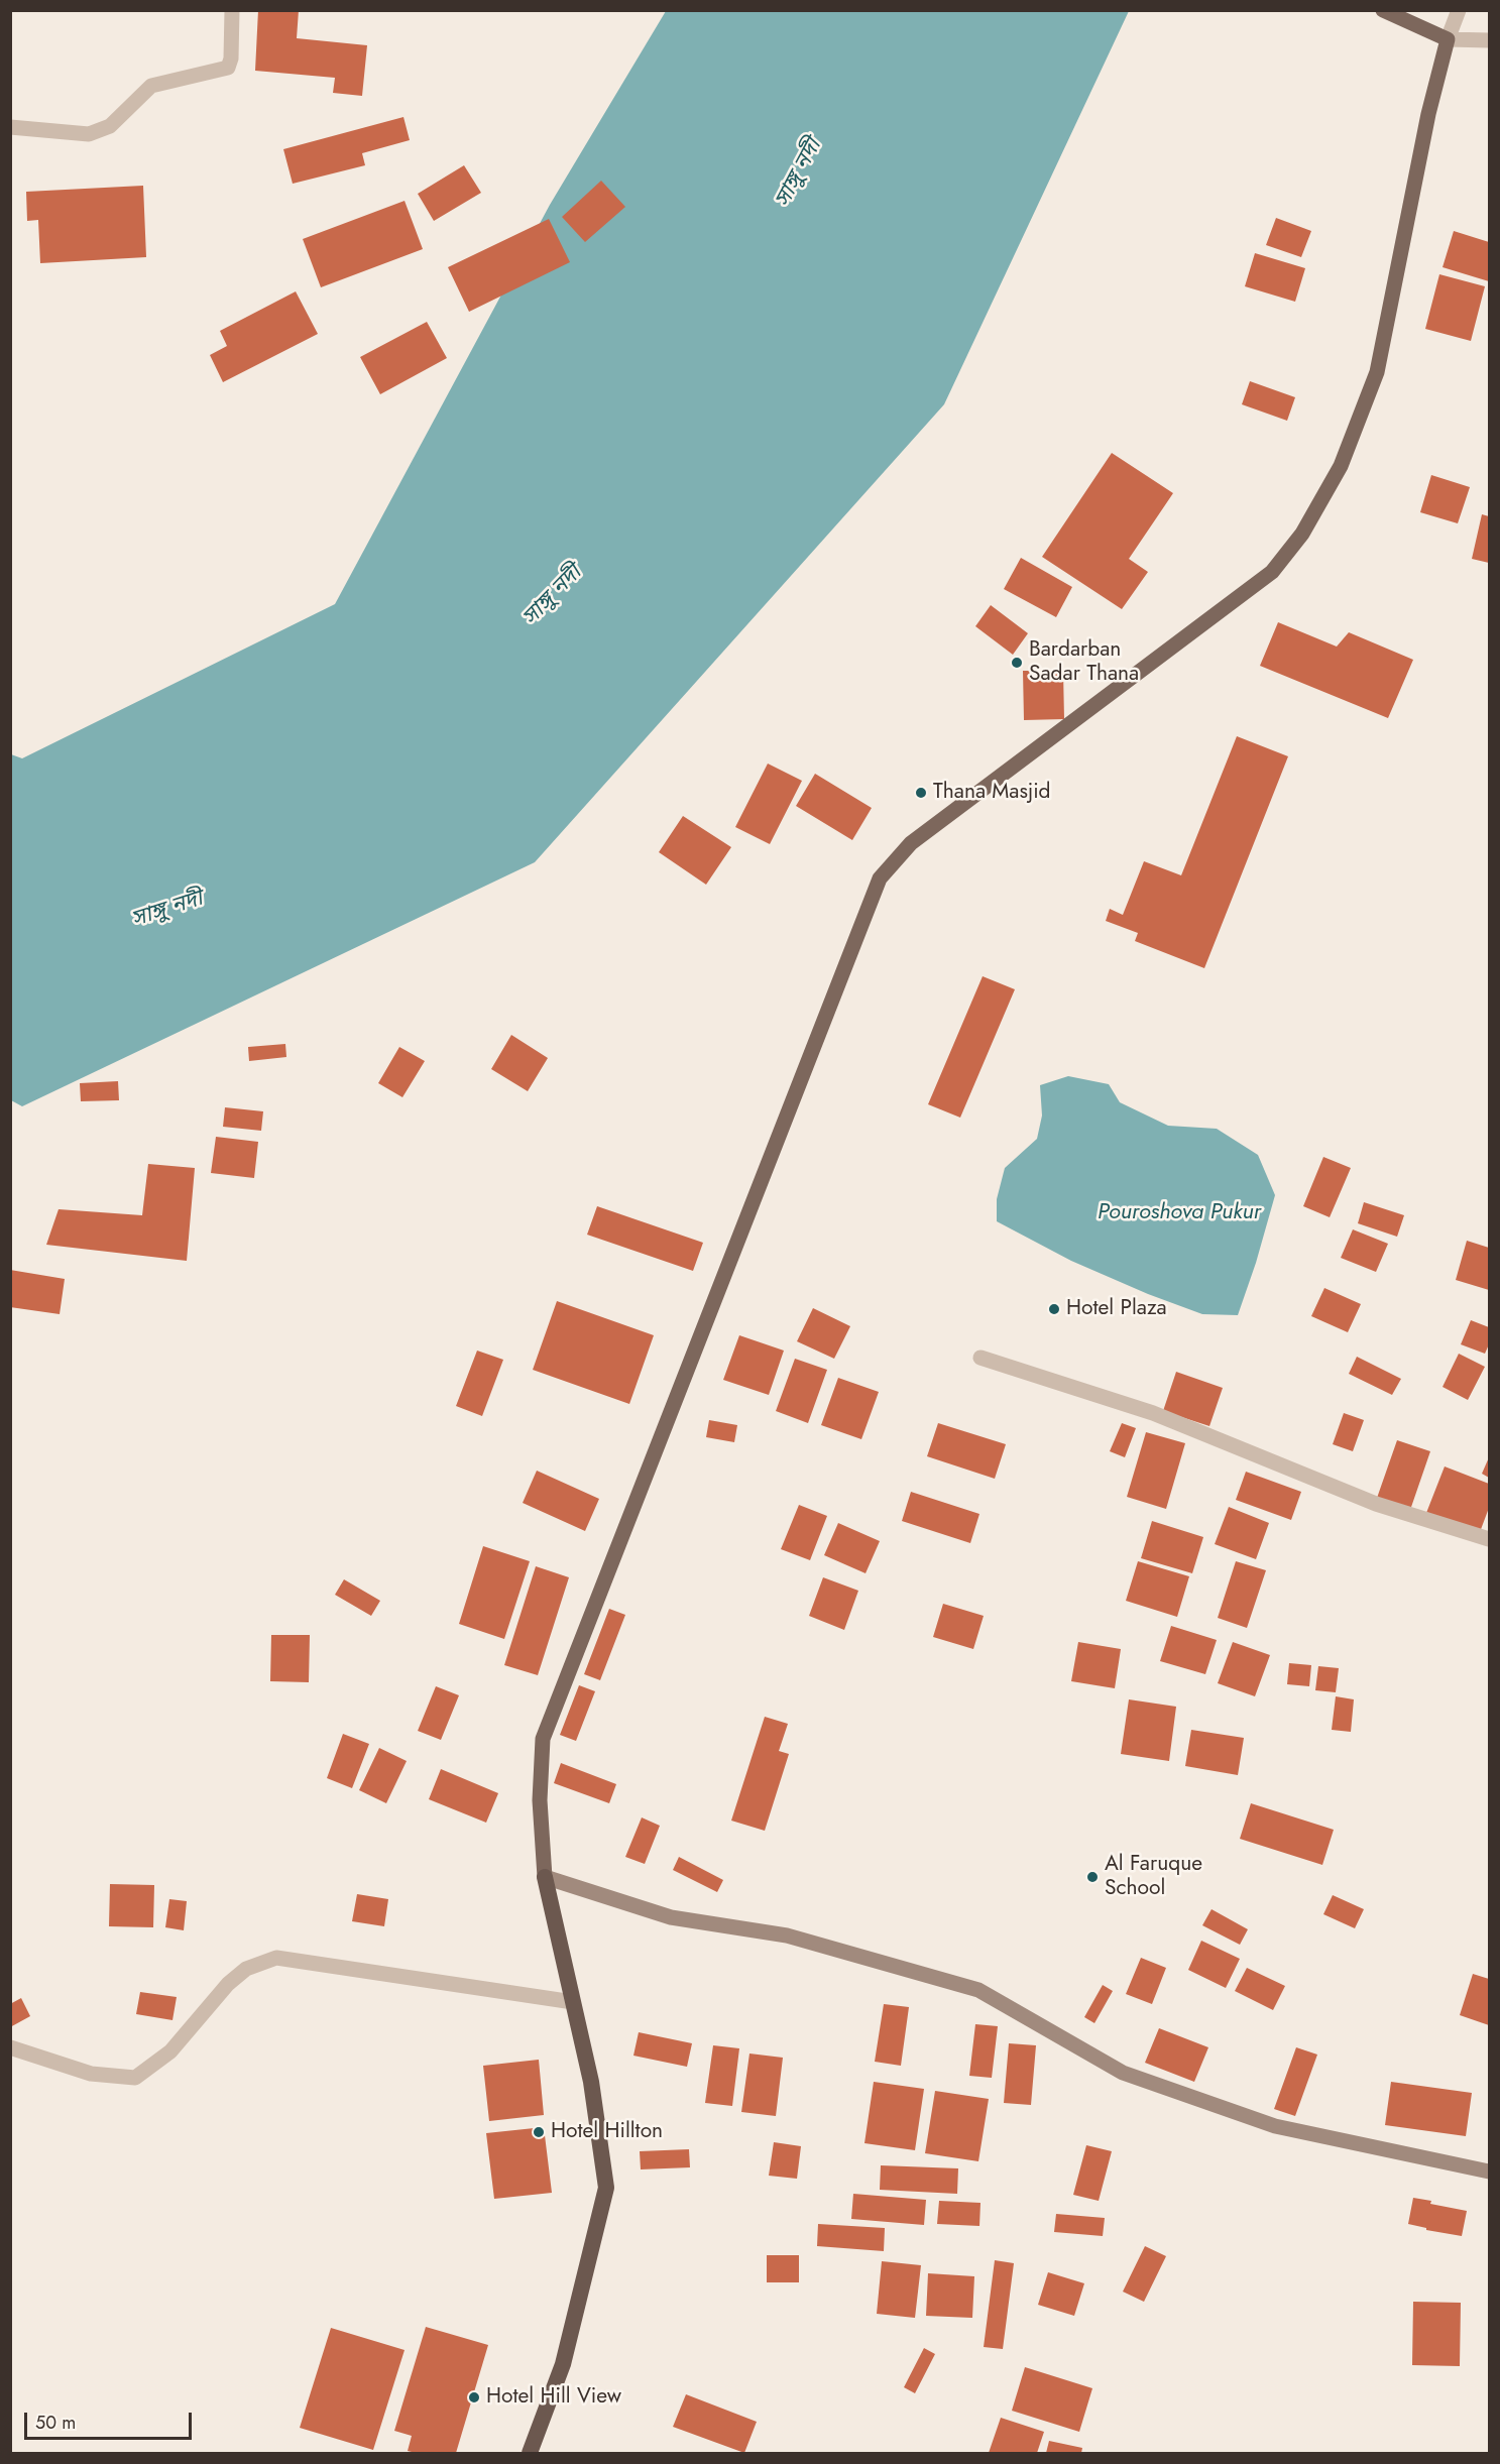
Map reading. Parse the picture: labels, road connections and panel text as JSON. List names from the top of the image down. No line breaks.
{"water":["সাঙ্গু নদী","Pouroshova Pukur"],"places":["Bardarban Sadar Thana","Thana Masjid","Hotel Plaza","Al Faruque School","Hotel Hillton","Hotel Hill View"],"scale_bar":"50 m"}
